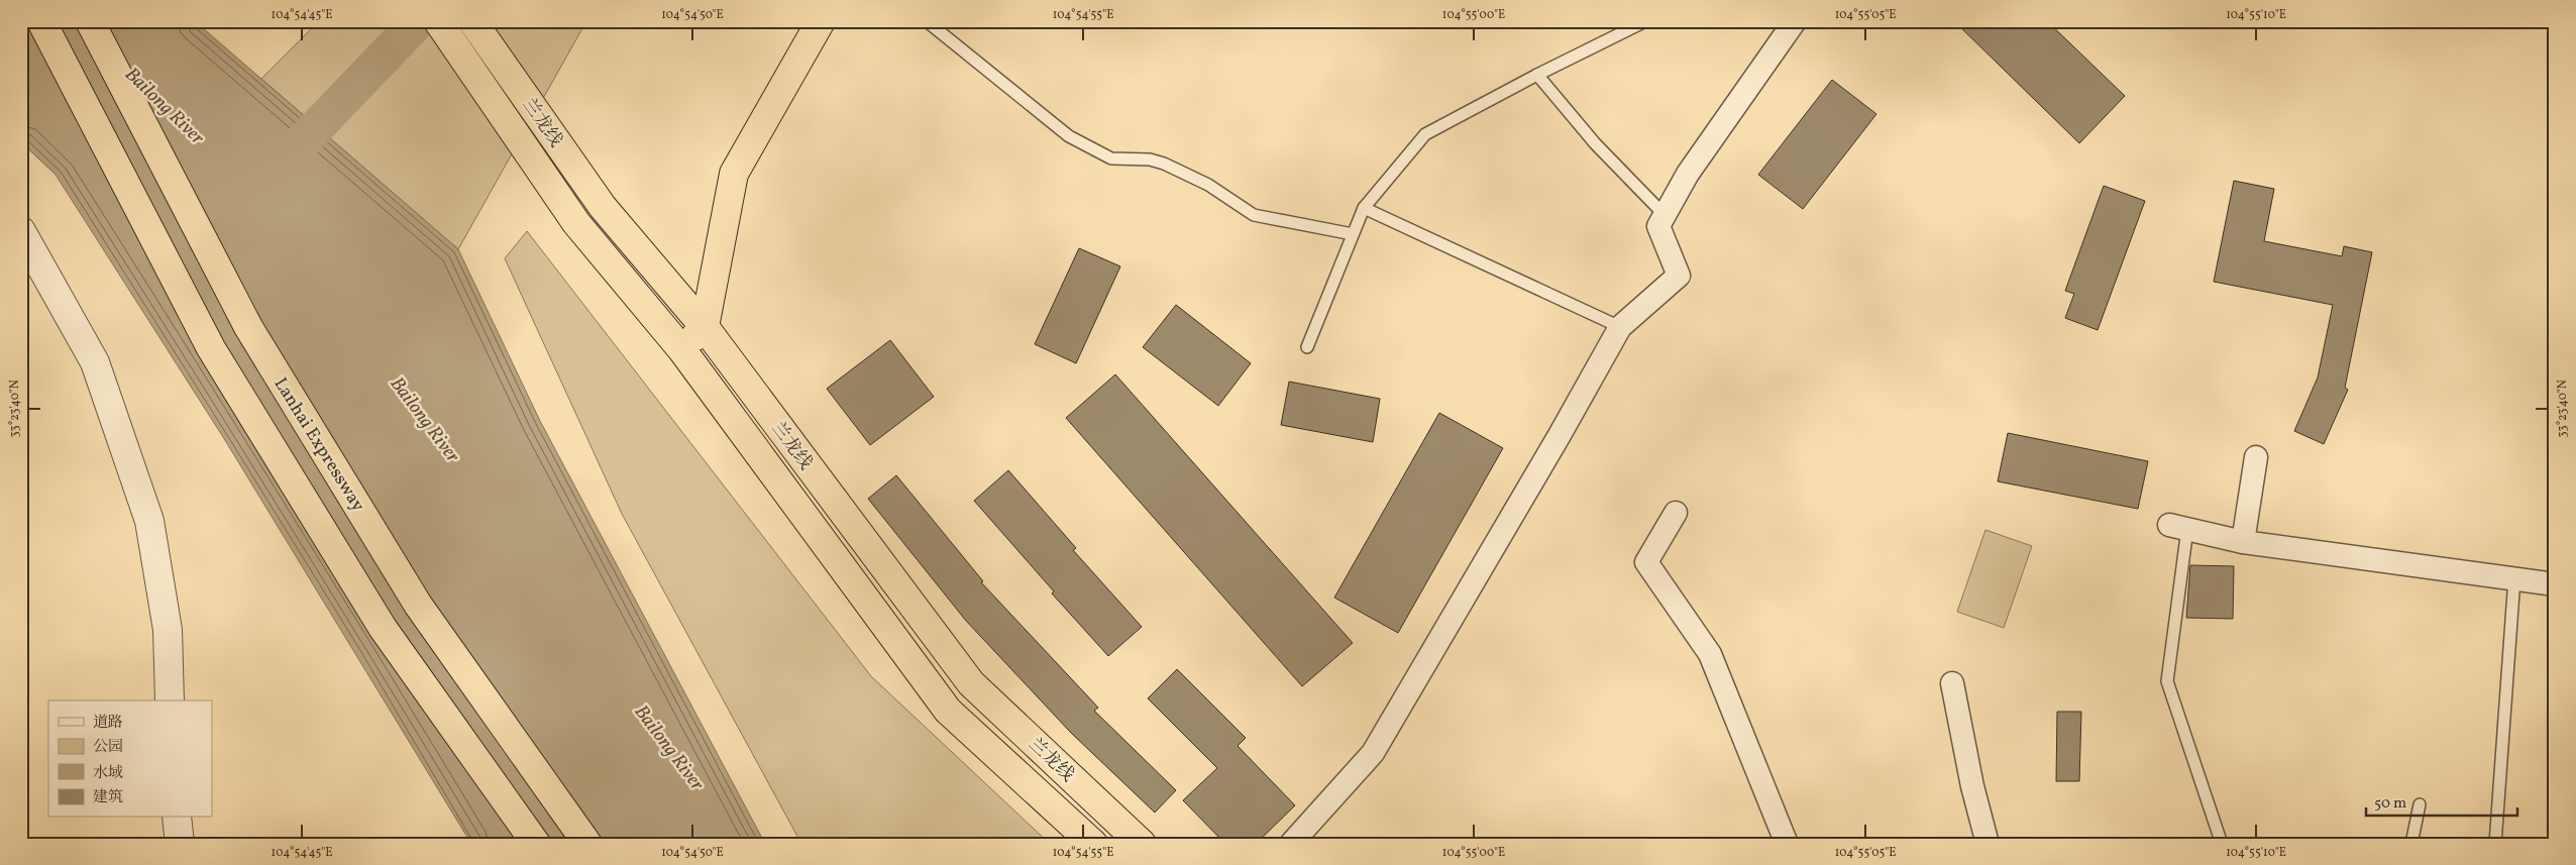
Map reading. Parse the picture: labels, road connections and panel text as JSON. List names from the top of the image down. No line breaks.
{"streets":{"highway":["兰龙线","Lanhai Expressway"]},"water":["Bailong River"],"legend":["道路","公园","水域","建筑"],"scale_bar":"50 m","coordinates":["104°54'45\"E","104°54'50\"E","104°54'55\"E","104°55'00\"E","104°55'05\"E","104°55'10\"E","33°23'40\"N"]}
